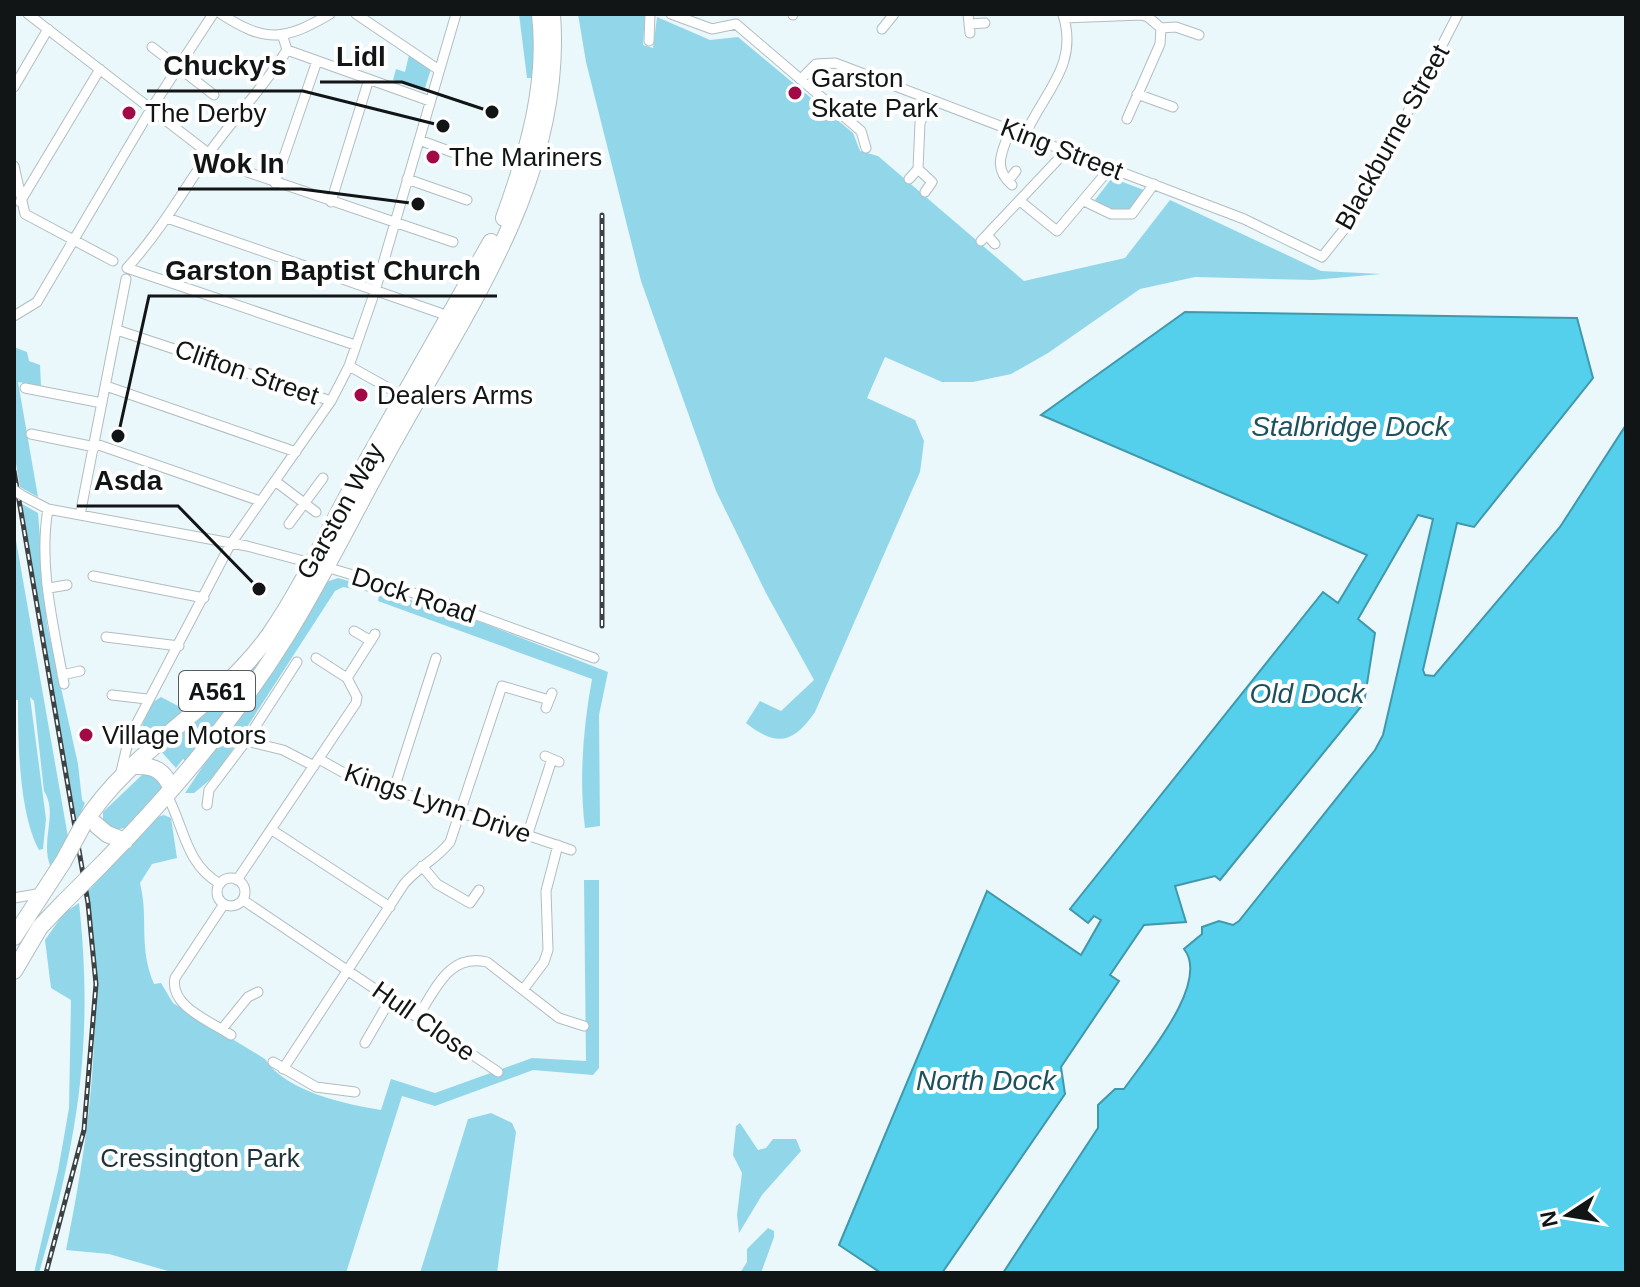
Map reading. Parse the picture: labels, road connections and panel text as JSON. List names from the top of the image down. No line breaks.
{"streets":{"highway":["Garston Way","A561"],"street":["Blackburne Street","King Street","Clifton Street","Dock Road","Kings Lynn Drive","Hull Close"]},"crossings":[["Blackburne Street","King Street"],["Garston Way","Dock Road"],["Garston Way","A561"]],"water":["Stalbridge Dock","Old Dock","North Dock"],"parks":["Cressington Park"],"places":["Garston Skate Park","Lidl","The Derby","Chucky's","The Mariners","Wok In","Dealers Arms","Garston Baptist Church","Asda","Village Motors"],"north":"left"}
